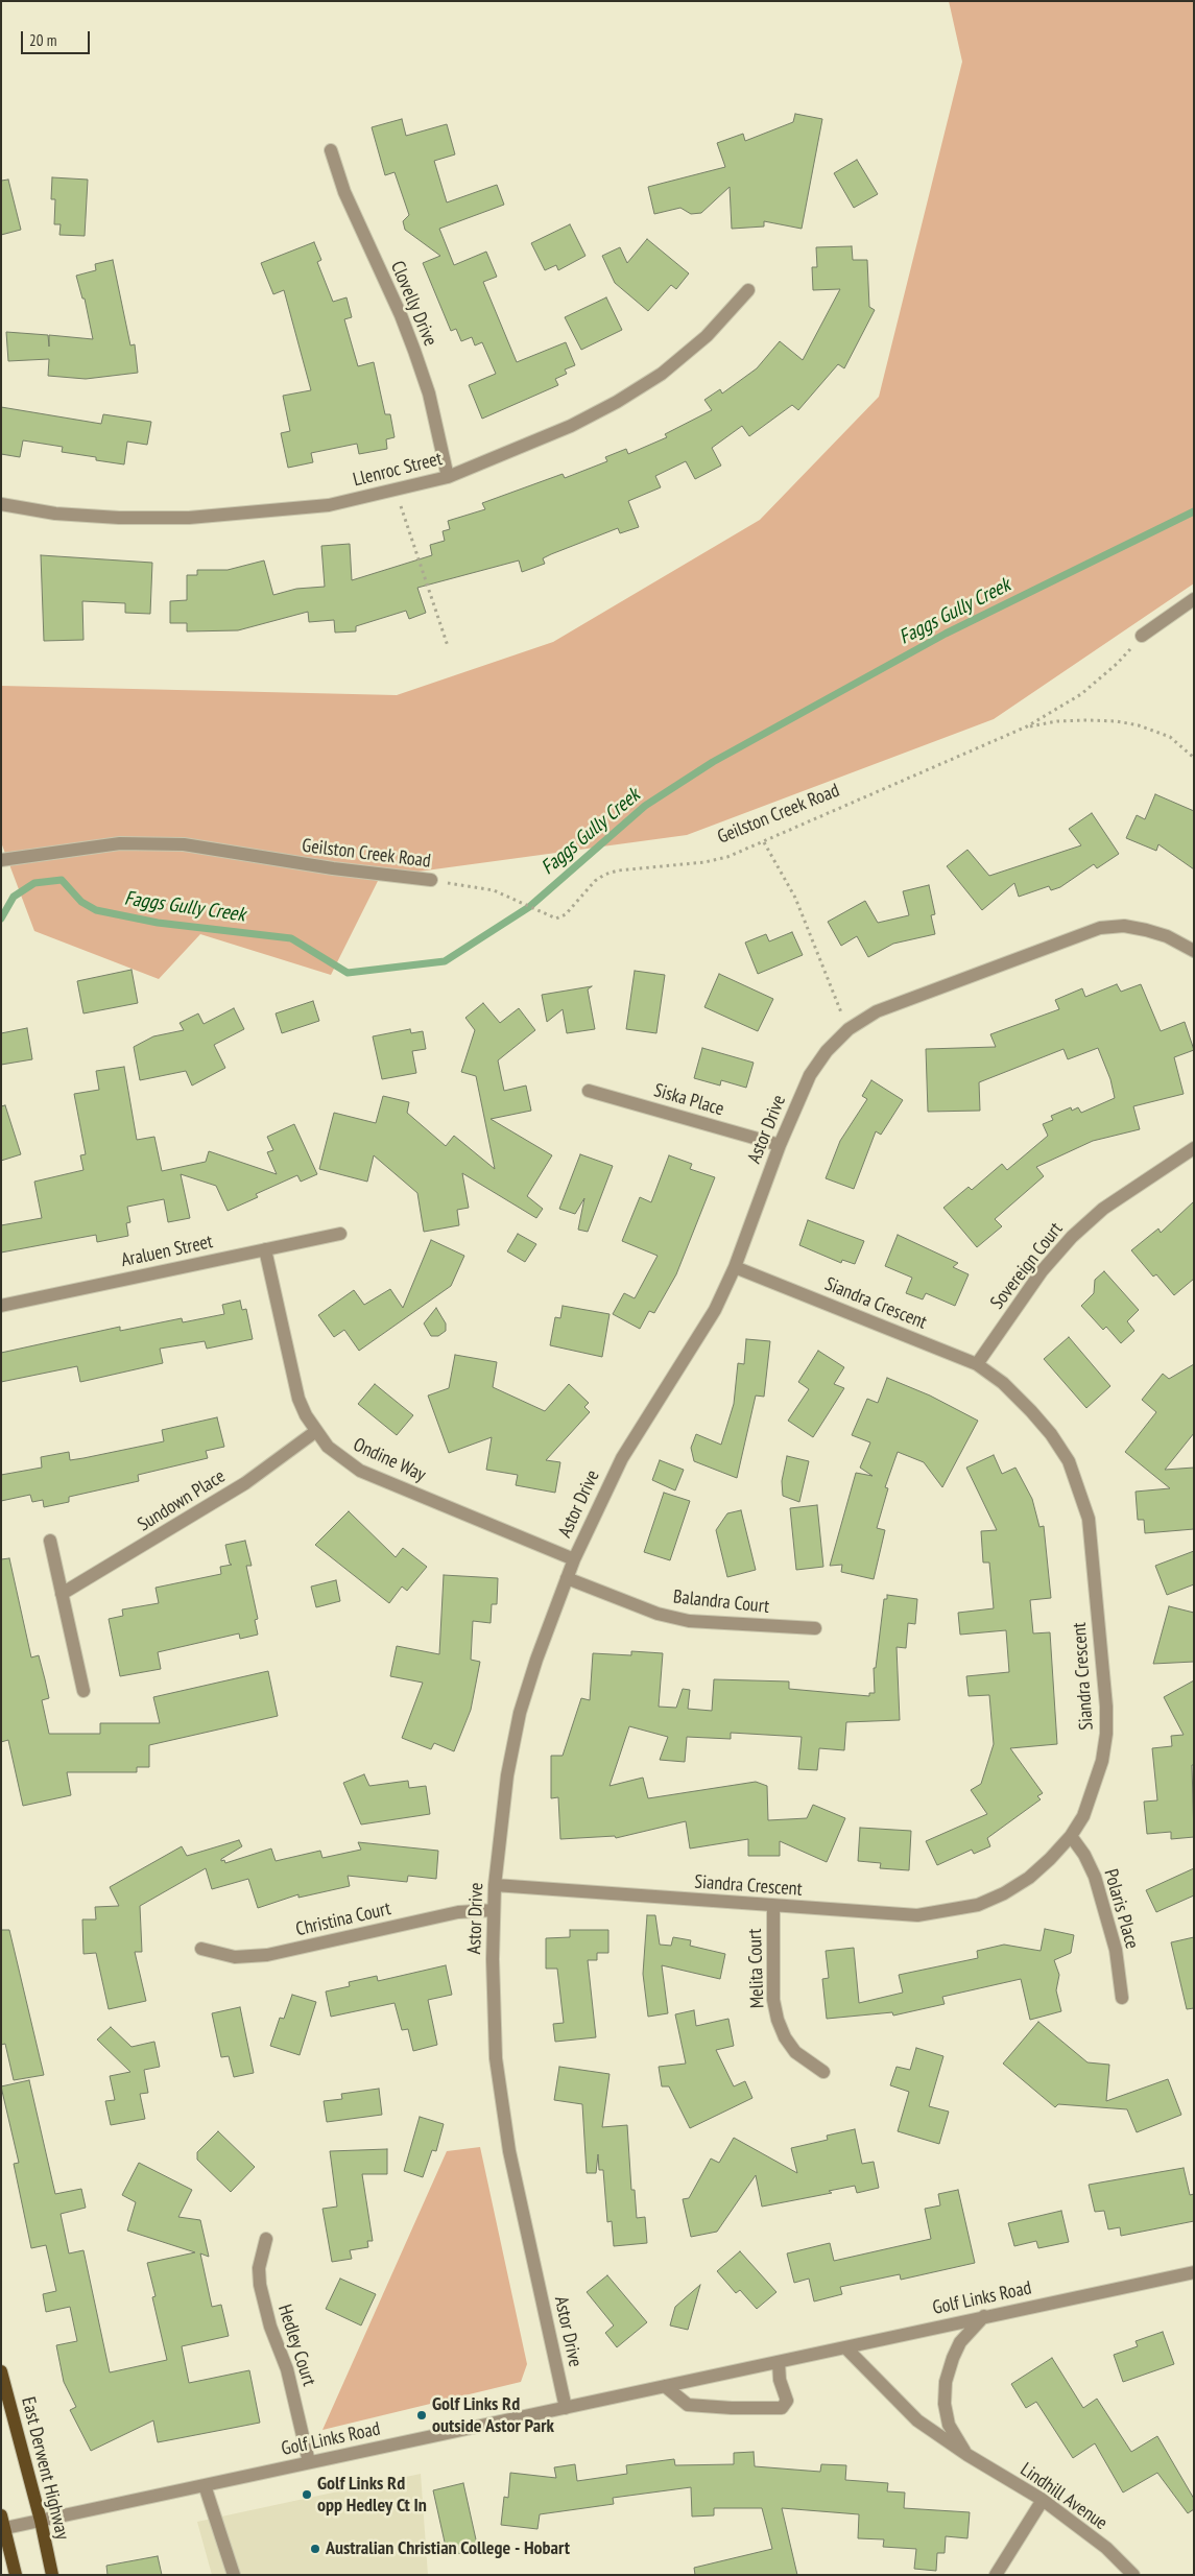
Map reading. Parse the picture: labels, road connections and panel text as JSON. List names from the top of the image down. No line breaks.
{"streets":{"main road":["East Derwent Highway"],"street":["Clovelly Drive","Llenroc Street","Geilston Creek Road","Siska Place","Astor Drive","Araluen Street","Sovereign Court","Siandra Crescent","Ondine Way","Sundown Place","Balandra Court","Polaris Place","Christina Court","Melita Court","Golf Links Road","Hedley Court","Lindhill Avenue"]},"crossings":[["Clovelly Drive","Llenroc Street"],["Siska Place","Astor Drive"],["Astor Drive","Siandra Crescent"],["Astor Drive","Ondine Way"],["Astor Drive","Balandra Court"],["Astor Drive","Christina Court"],["Astor Drive","Golf Links Road"],["Araluen Street","Ondine Way"],["Sovereign Court","Siandra Crescent"],["Siandra Crescent","Polaris Place"],["Siandra Crescent","Melita Court"],["Ondine Way","Sundown Place"],["Golf Links Road","Hedley Court"],["Golf Links Road","East Derwent Highway"],["Golf Links Road","Lindhill Avenue"]],"water":["Faggs Gully Creek"],"places":["Golf Links Rd outside Astor Park","Golf Links Rd opp Hedley Ct In","Australian Christian College - Hobart"],"scale_bar":"20 m"}
